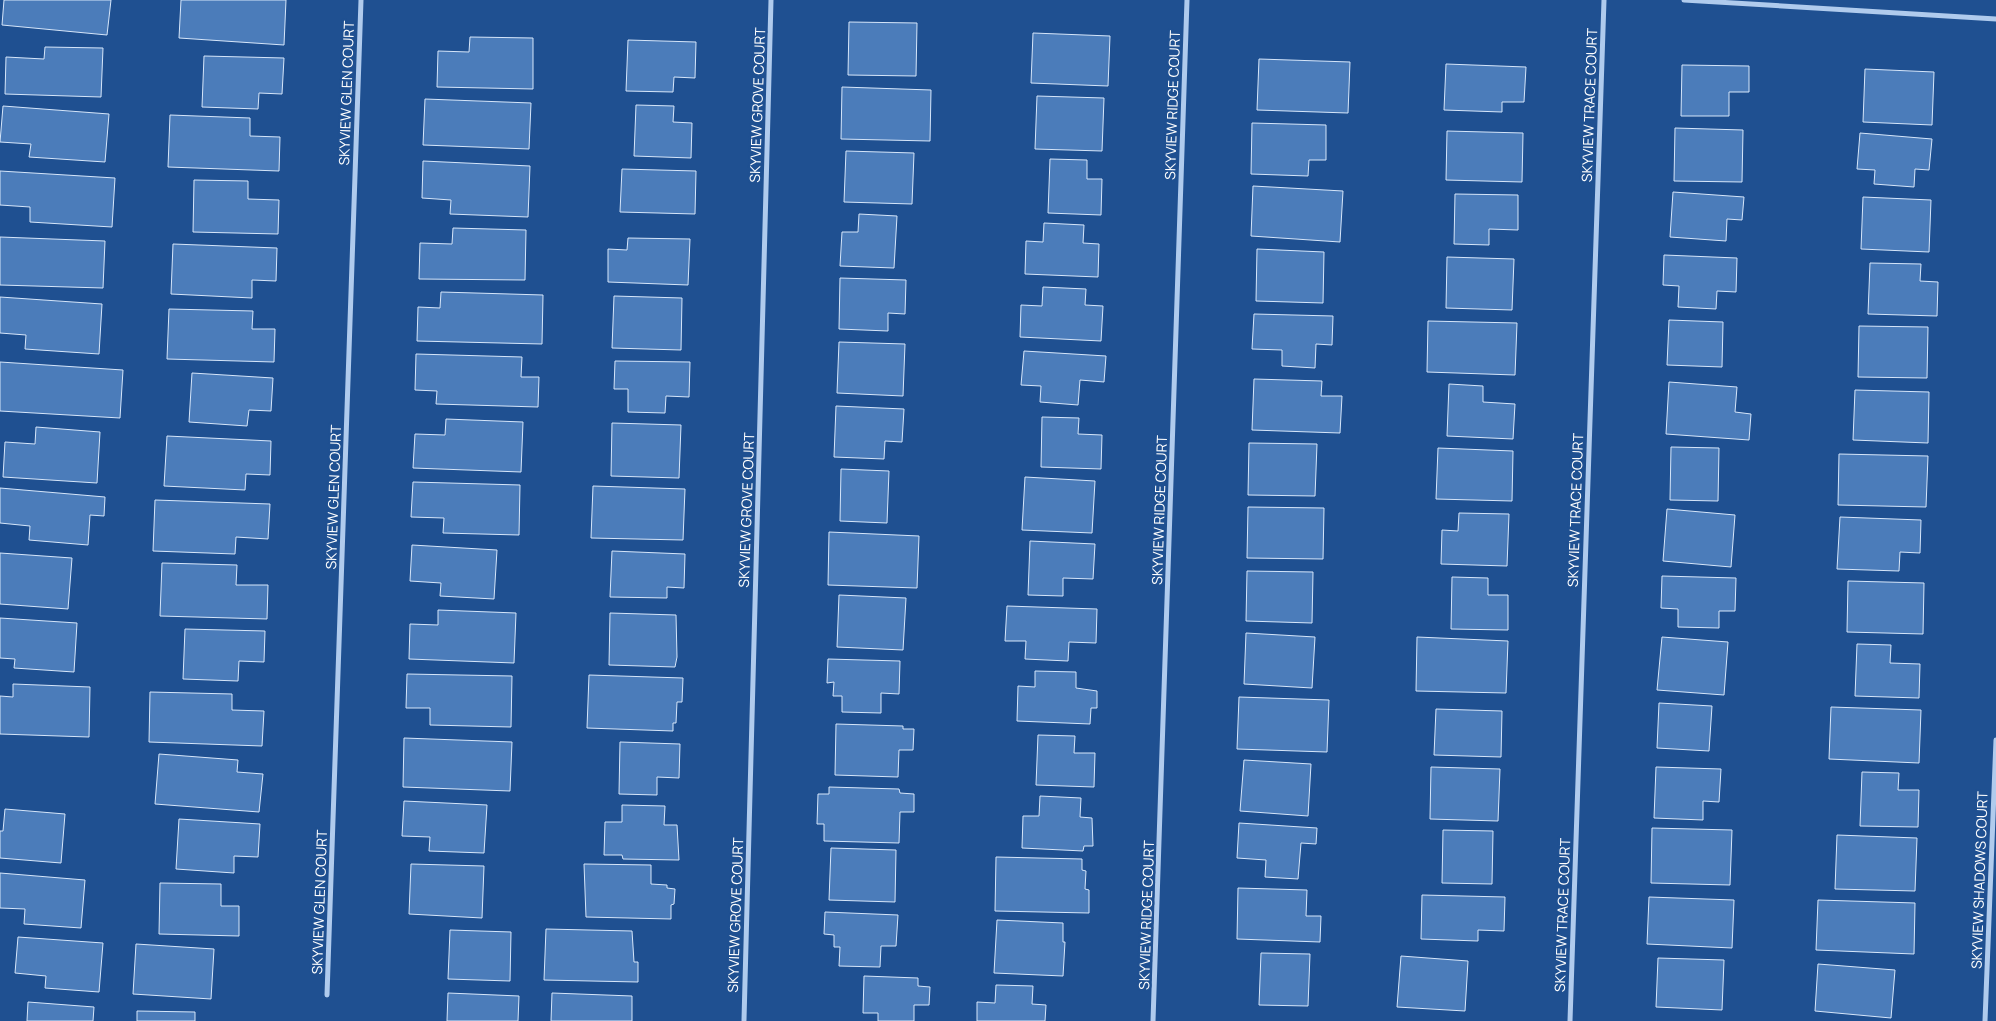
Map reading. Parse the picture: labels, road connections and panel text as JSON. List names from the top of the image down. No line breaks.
{"streets":{"street":["SKYVIEW GLEN COURT","SKYVIEW GROVE COURT","SKYVIEW RIDGE COURT","SKYVIEW TRACE COURT","SKYVIEW SHADOWS COURT"]}}
